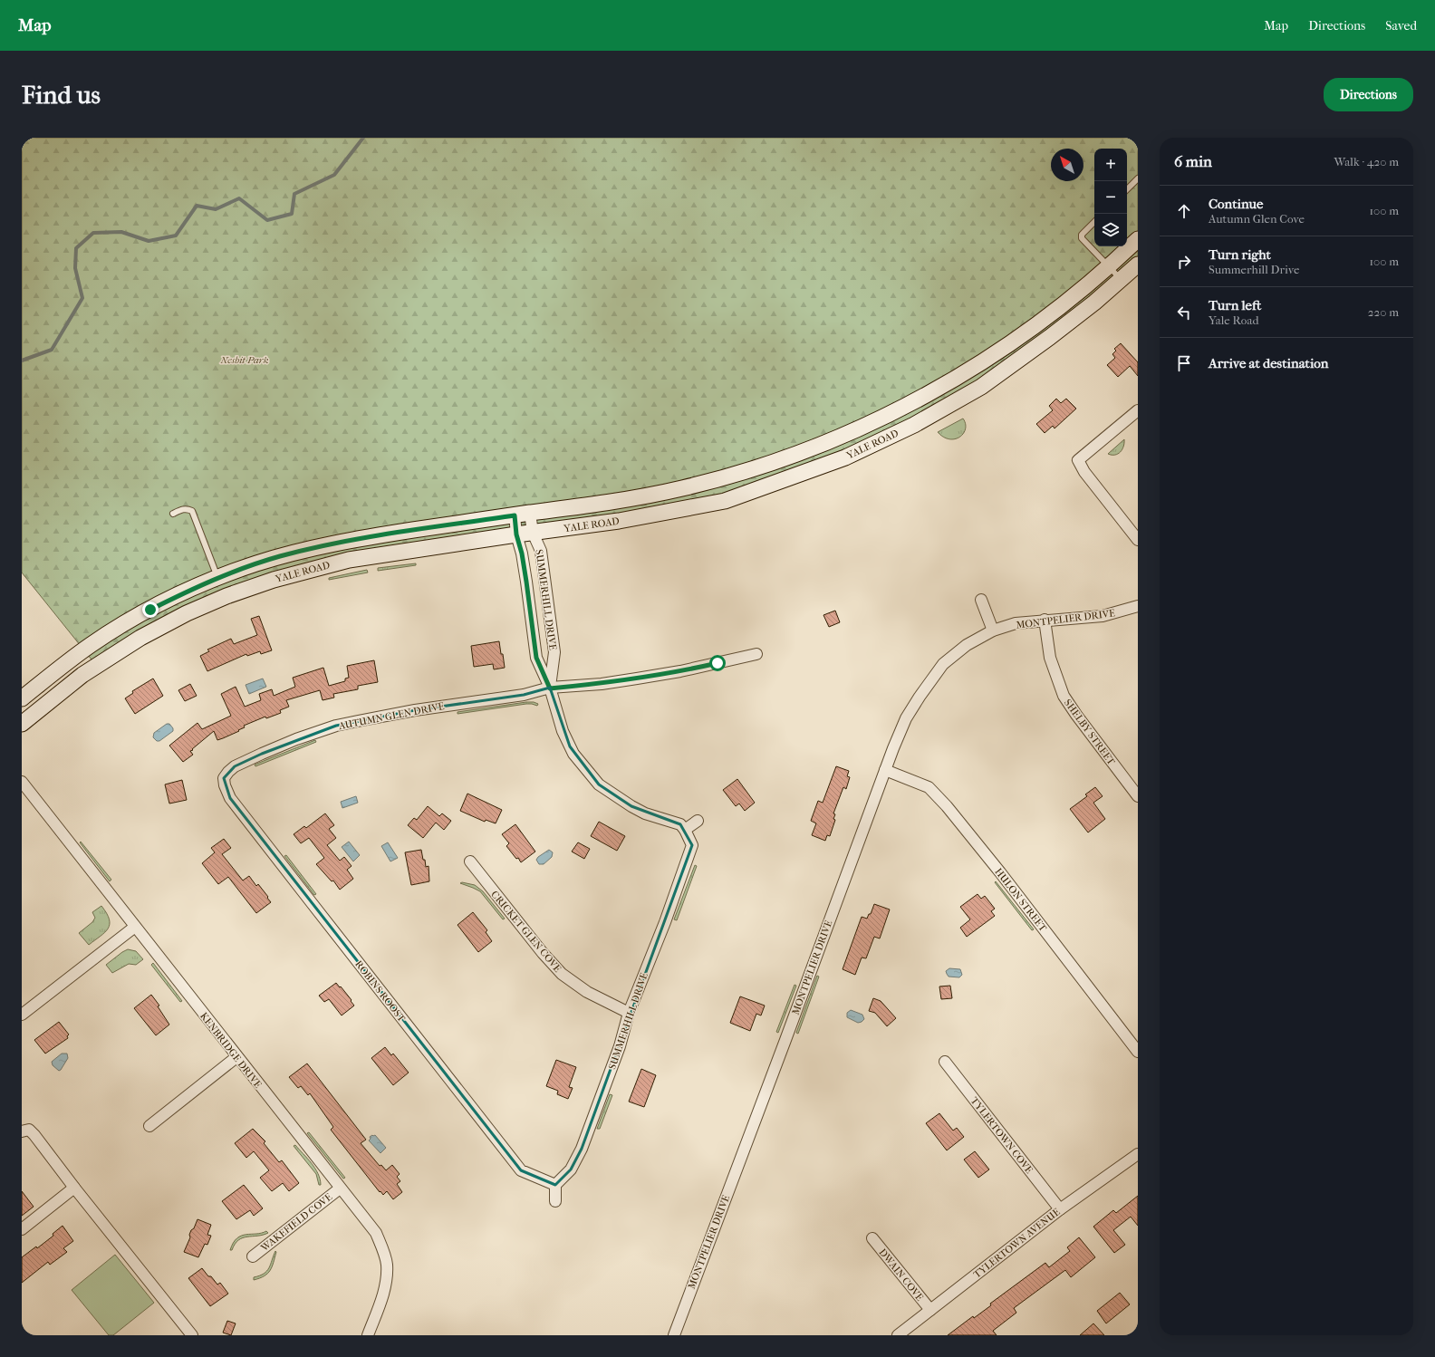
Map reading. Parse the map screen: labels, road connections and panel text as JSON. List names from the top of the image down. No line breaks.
{"streets":{"main road":["YALE ROAD"],"street":["SUMMERHILL DRIVE","MONTPELIER DRIVE","AUTUMN GLEN DRIVE","SHELBY STREET","HULON STREET","CRICKET GLEN COVE","ROBINS ROOST","KENBRIDGE DRIVE","TYLERTOWN COVE","WAKEFIELD COVE","TYLERTOWN AVENUE","DWAIN COVE"]},"crossings":[["YALE ROAD","SUMMERHILL DRIVE"],["SUMMERHILL DRIVE","AUTUMN GLEN DRIVE"],["SUMMERHILL DRIVE","CRICKET GLEN COVE"],["SUMMERHILL DRIVE","ROBINS ROOST"],["MONTPELIER DRIVE","SHELBY STREET"],["MONTPELIER DRIVE","HULON STREET"],["AUTUMN GLEN DRIVE","ROBINS ROOST"],["KENBRIDGE DRIVE","WAKEFIELD COVE"],["TYLERTOWN COVE","TYLERTOWN AVENUE"],["TYLERTOWN AVENUE","DWAIN COVE"]],"parks":["Nesbit Park"],"north":"top left","page":{"header":"Map","nav":["Map","Directions","Saved"],"buttons":"Directions","title":"Find us","heading":["6 min","Walk · 420 m"],"map_buttons":["+","−"],"list":[["Continue","Autumn Glen Cove","100 m"],["Turn right","Summerhill Drive","100 m"],["Turn left","Yale Road","220 m"],"Arrive at destination"]}}
